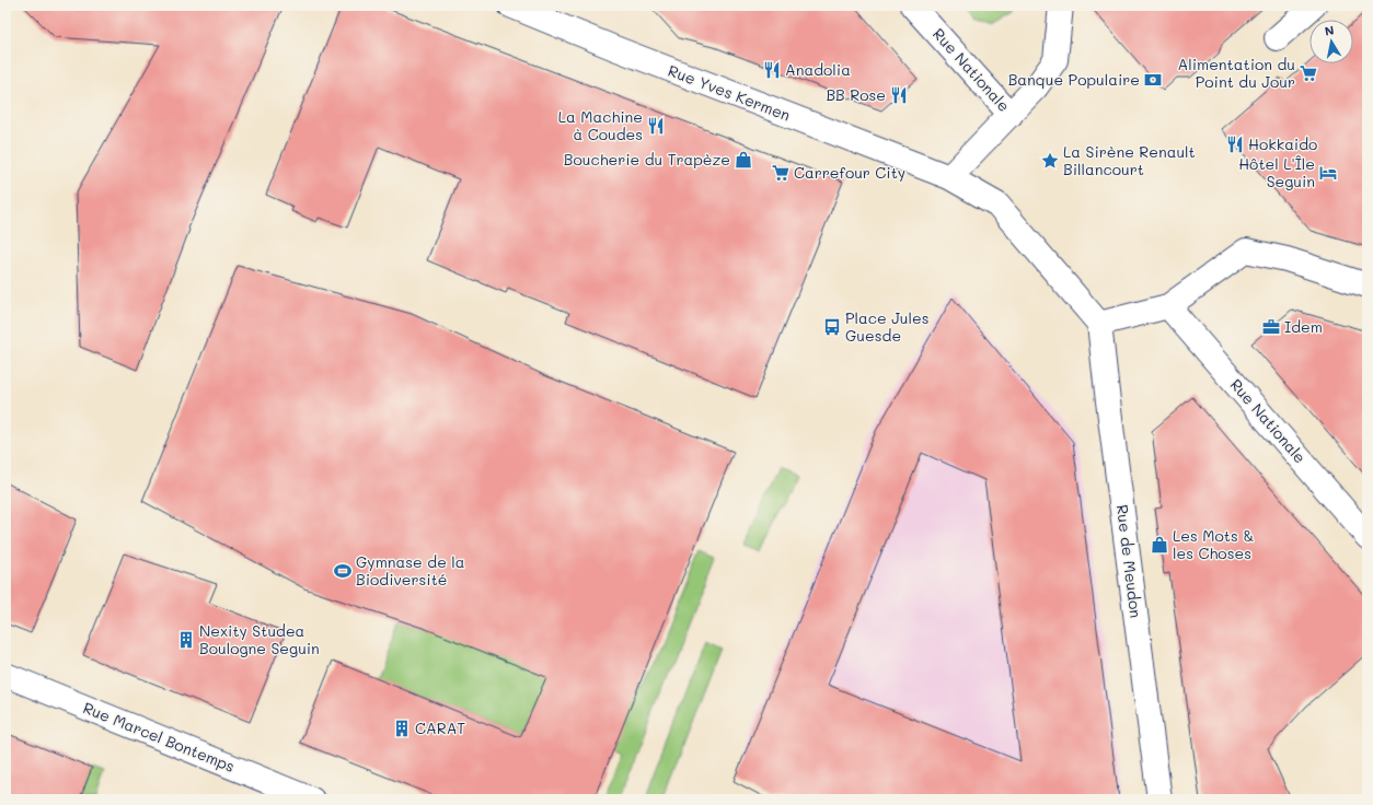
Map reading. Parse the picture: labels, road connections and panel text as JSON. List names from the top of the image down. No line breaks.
{"streets":{"street":["Rue Nationale","Rue Yves Kermen","Rue de Meudon","Rue Marcel Bontemps"]},"places":{"restaurant":["Anadolia","BB Rose","La Machine à Coudes","Hokkaido"],"supermarket":["Alimentation du Point du Jour","Carrefour City"],"bank":["Banque Populaire"],"shop":["Boucherie du Trapèze","Les Mots & les Choses"],"place":["La Sirène Renault Billancourt"],"hotel":["Hôtel L'Île Seguin"],"bus stop":["Place Jules Guesde"],"office":["Idem"],"sports":["Gymnase de la Biodiversité"],"building":["Nexity Studea Boulogne Seguin","CARAT"]},"north":"top"}
